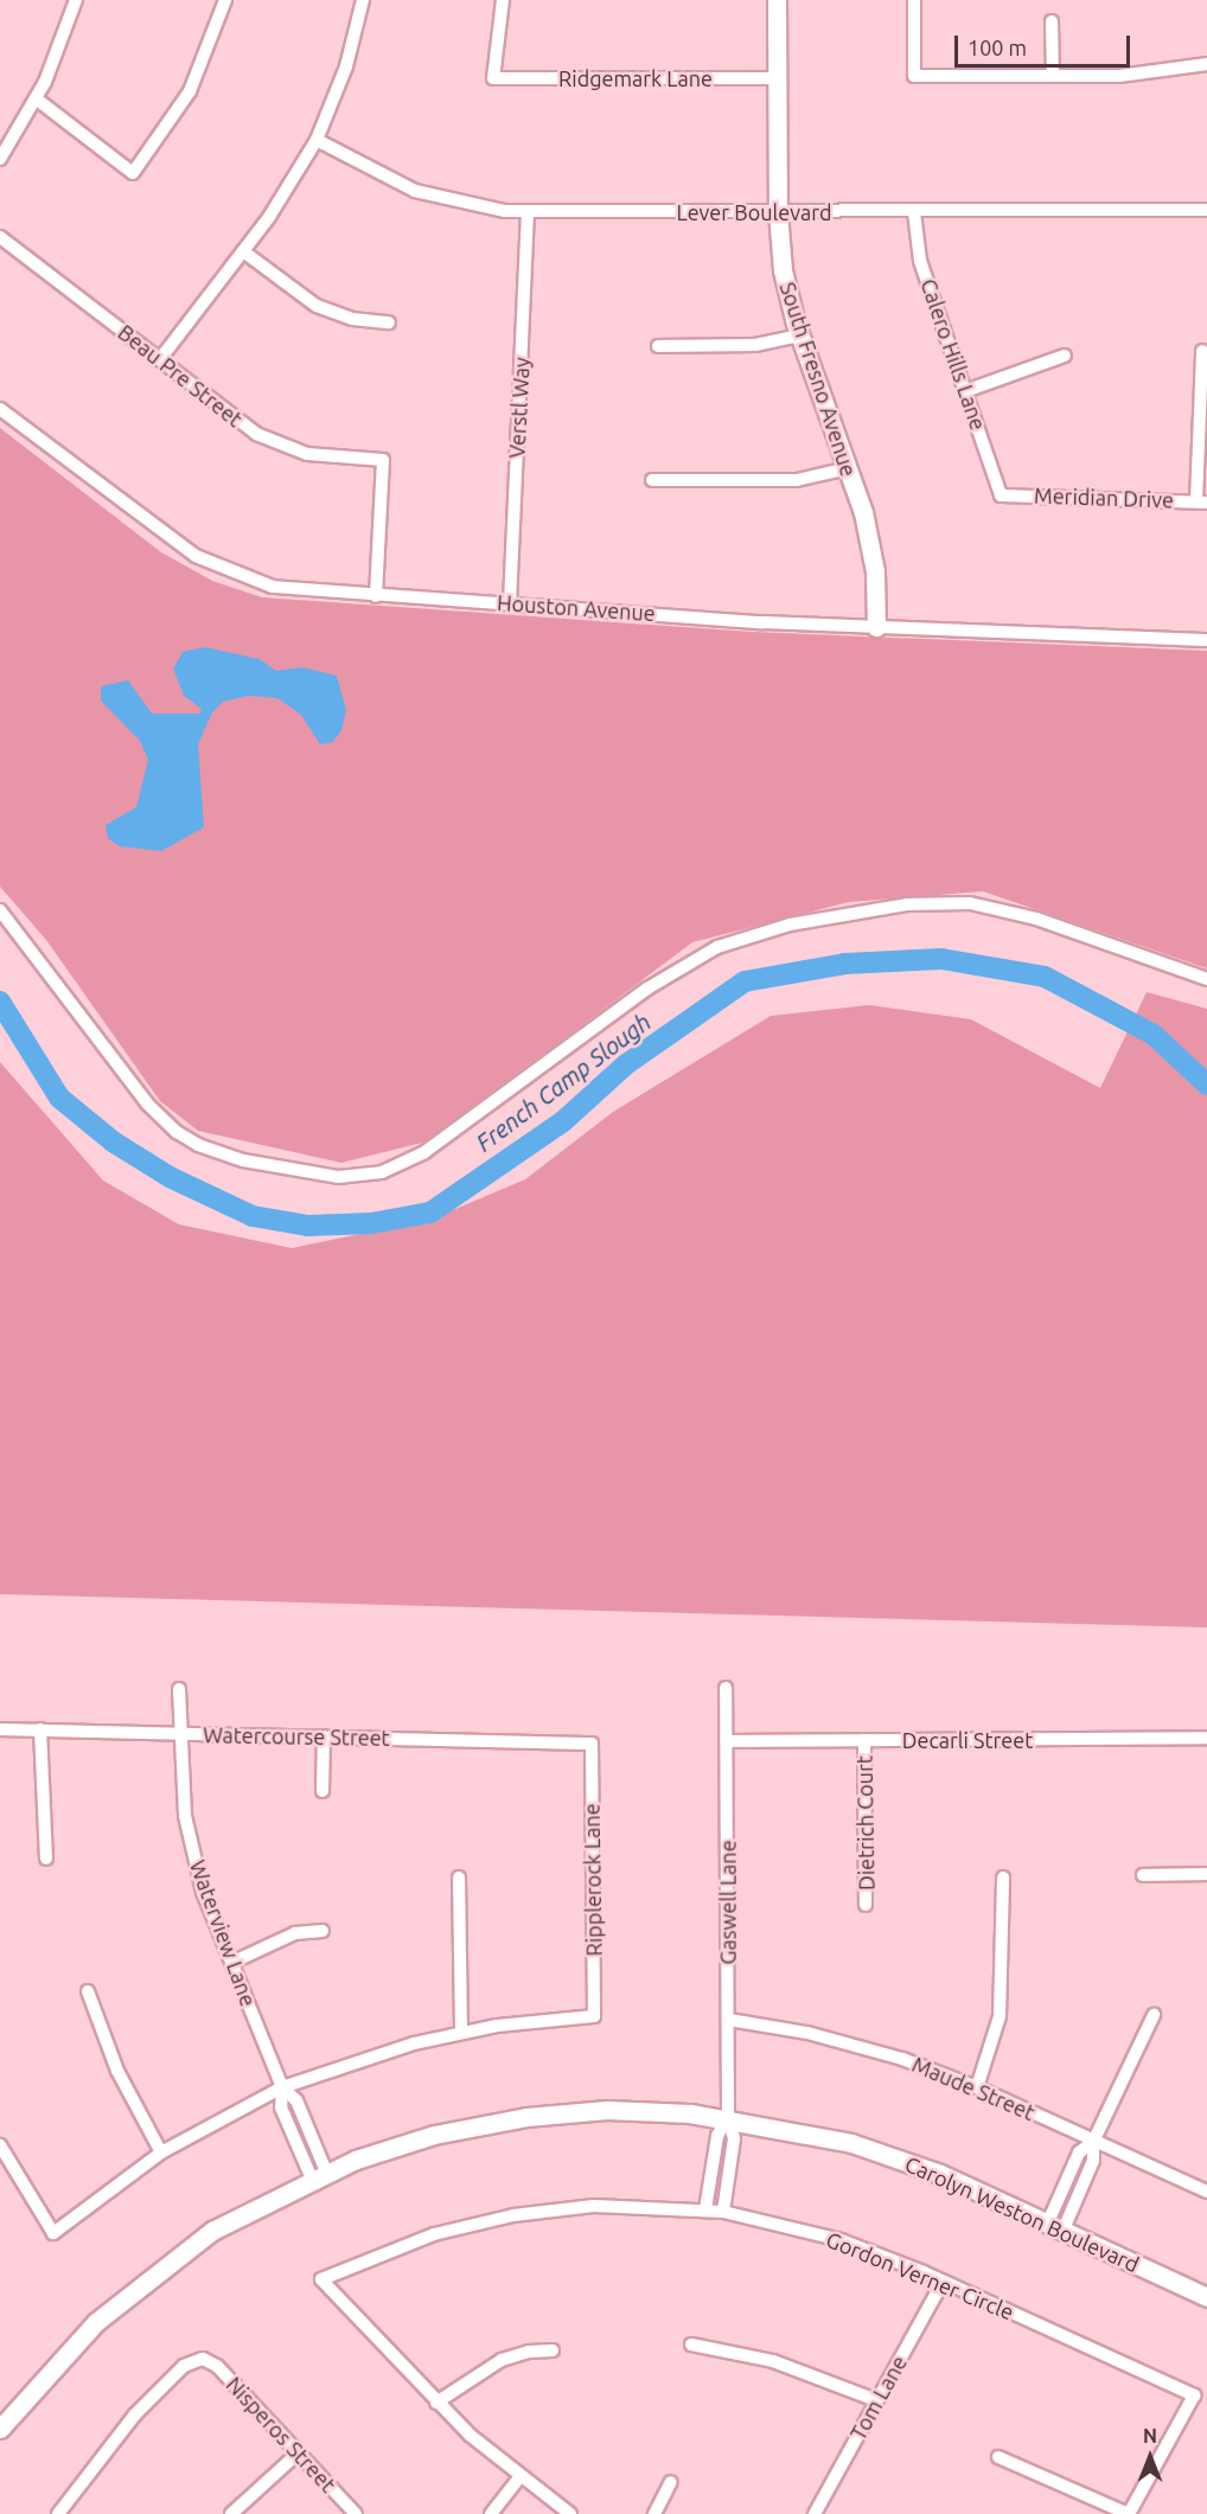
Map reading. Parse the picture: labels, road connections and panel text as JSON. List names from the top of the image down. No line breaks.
{"streets":{"street":["Ridgemark Lane","Lever Boulevard","Calero Hills Lane","Beau Pre Street","South Fresno Avenue","Verstl Way","Meridian Drive","Houston Avenue","Watercourse Street","Decarli Street","Dietrich Court","Ripplerock Lane","Gaswell Lane","Waterview Lane","Maude Street","Carolyn Weston Boulevard","Gordon Verner Circle","Tom Lane","Nisperos Street"]},"crossings":[["Ridgemark Lane","South Fresno Avenue"],["Lever Boulevard","Calero Hills Lane"],["Lever Boulevard","South Fresno Avenue"],["Lever Boulevard","Verstl Way"],["Calero Hills Lane","Meridian Drive"],["Beau Pre Street","Houston Avenue"],["South Fresno Avenue","Houston Avenue"],["Verstl Way","Houston Avenue"],["Watercourse Street","Ripplerock Lane"],["Watercourse Street","Waterview Lane"],["Decarli Street","Dietrich Court"],["Decarli Street","Gaswell Lane"],["Gaswell Lane","Maude Street"],["Gaswell Lane","Carolyn Weston Boulevard"],["Gaswell Lane","Gordon Verner Circle"],["Waterview Lane","Carolyn Weston Boulevard"],["Gordon Verner Circle","Tom Lane"]],"water":["French Camp Slough"],"scale_bar":"100 m","north":"top"}
